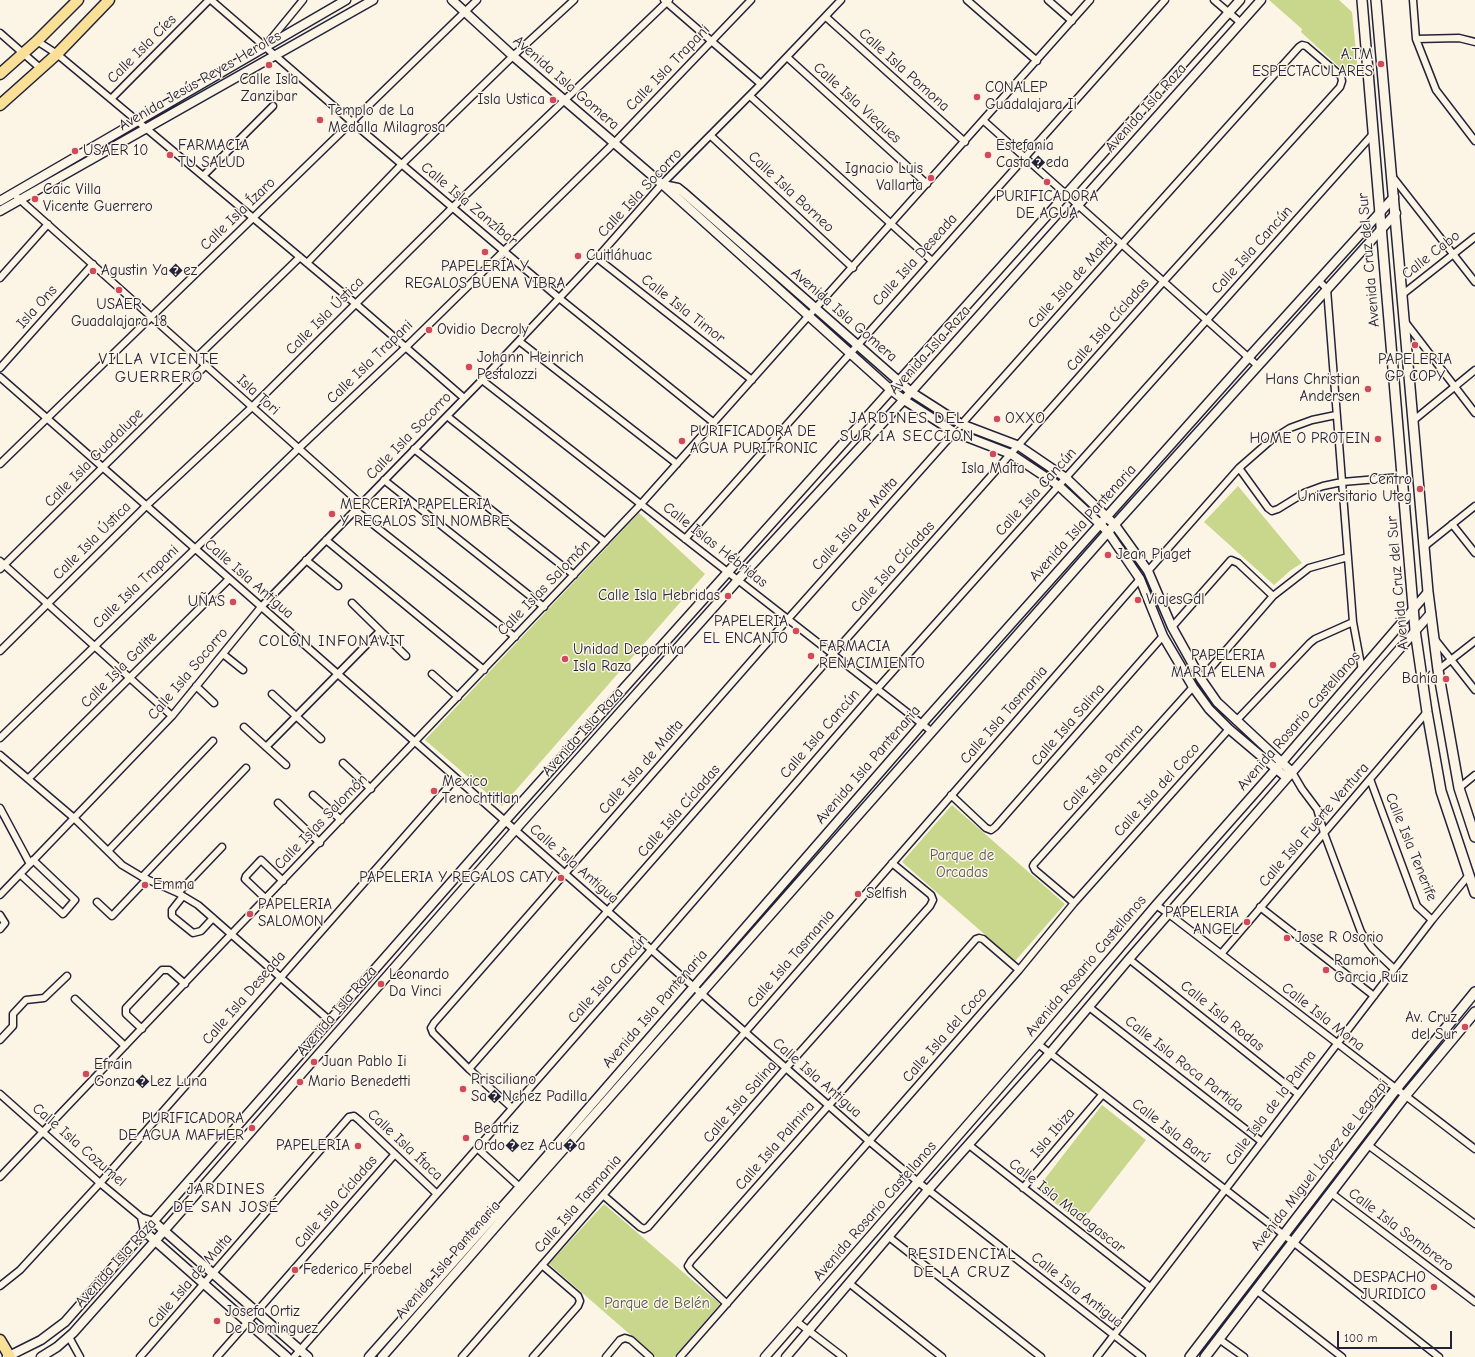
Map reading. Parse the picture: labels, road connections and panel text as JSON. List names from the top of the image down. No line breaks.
{"streets":{"main road":["Avenida Cruz del Sur","Avenida Miguel López de Legazpi"],"street":["Calle Isla Cíes","Calle Isla Trapani","Calle Isla Pomona","Avenida Jesús Reyes Heroles","Avenida Isla Gomera","Calle Isla Vieques","Avenida Isla Raza","Calle Isla Borneo","Calle Isla Socorro","Calle Isla Zanzíbar","Calle Isla Ízaro","Calle Isla Cancún","Calle Cabo","Calle Isla Deseada","Calle Isla de Malta","Isla Ons","Calle Isla Timor","Calle Isla Ústica","Calle Isla Cícladas","Isla Tori","Calle Isla Guadalupe","Avenida Isla Pantenaria","Calle Islas Hébridas","Calle Isla Antigua","Calle Islas Salomón","Calle Isla Galite","Calle Isla Tasmania","Avenida Rosario Castellanos","Calle Isla Salina","Calle Isla Palmira","Calle Isla del Coco","Calle Isla Fuerte Ventura","Calle Isla Tenerife","Calle Isla Rodas","Calle Isla Mona","Calle Isla Roca Partida","Calle Isla de la Palma","Calle Isla Barú","Isla Ibiza","Calle Isla Cozumel","Calle Isla Ítaca","Calle Isla Madagascar","Calle Isla Sombrero"]},"crossings":[["Calle Isla Cíes","Calle Isla Zanzíbar"],["Calle Isla Trapani","Avenida Isla Gomera"],["Calle Isla Trapani","Calle Isla Zanzíbar"],["Calle Isla Trapani","Isla Tori"],["Calle Isla Trapani","Calle Isla Antigua"],["Calle Isla Pomona","Calle Isla Socorro"],["Calle Isla Pomona","Calle Islas Salomón"],["Avenida Jesús Reyes Heroles","Calle Isla Zanzíbar"],["Avenida Jesús Reyes Heroles","Isla Tori"],["Avenida Isla Gomera","Avenida Isla Raza"],["Avenida Isla Gomera","Calle Isla Socorro"],["Avenida Isla Gomera","Calle Isla Ízaro"],["Avenida Isla Gomera","Calle Isla Cancún"],["Avenida Isla Gomera","Calle Isla Deseada"],["Avenida Isla Gomera","Calle Isla de Malta"],["Avenida Isla Gomera","Calle Isla Ústica"],["Avenida Isla Gomera","Calle Isla Cícladas"],["Avenida Isla Gomera","Avenida Isla Pantenaria"],["Avenida Isla Gomera","Calle Islas Salomón"],["Avenida Isla Gomera","Calle Isla Tasmania"],["Avenida Isla Gomera","Avenida Rosario Castellanos"],["Avenida Isla Gomera","Calle Isla Salina"],["Avenida Isla Gomera","Calle Isla Palmira"],["Avenida Isla Gomera","Calle Isla del Coco"],["Calle Isla Vieques","Calle Isla Socorro"],["Calle Isla Vieques","Calle Islas Salomón"],["Avenida Isla Raza","Calle Islas Hébridas"],["Avenida Isla Raza","Calle Isla Antigua"],["Avenida Isla Raza","Calle Isla Cozumel"],["Calle Isla Borneo","Calle Isla Socorro"],["Calle Isla Borneo","Calle Islas Salomón"],["Calle Isla Socorro","Calle Isla Zanzíbar"],["Calle Isla Socorro","Calle Isla Timor"],["Calle Isla Socorro","Isla Tori"],["Calle Isla Socorro","Calle Islas Hébridas"],["Calle Isla Socorro","Calle Isla Antigua"],["Calle Isla Zanzíbar","Calle Isla Ízaro"],["Calle Isla Zanzíbar","Calle Isla Ústica"],["Calle Isla Zanzíbar","Calle Islas Salomón"],["Calle Isla Ízaro","Isla Tori"],["Calle Isla Ízaro","Calle Isla Antigua"],["Calle Isla Cancún","Avenida Cruz del Sur"],["Calle Isla Cancún","Calle Islas Hébridas"],["Calle Isla Cancún","Calle Isla Antigua"],["Calle Isla Cancún","Calle Isla Cozumel"],["Calle Isla Cancún","Calle Isla Ítaca"],["Calle Cabo","Avenida Cruz del Sur"],["Calle Isla Deseada","Calle Islas Hébridas"],["Calle Isla Deseada","Calle Isla Antigua"],["Calle Isla Deseada","Calle Isla Cozumel"],["Avenida Cruz del Sur","Avenida Isla Pantenaria"],["Avenida Cruz del Sur","Avenida Rosario Castellanos"],["Avenida Cruz del Sur","Calle Isla Fuerte Ventura"],["Avenida Cruz del Sur","Calle Isla de la Palma"],["Calle Isla de Malta","Calle Isla Cícladas"],["Calle Isla de Malta","Calle Islas Hébridas"],["Calle Isla de Malta","Calle Isla Antigua"],["Calle Isla de Malta","Calle Isla Cozumel"],["Calle Isla de Malta","Calle Isla Ítaca"],["Isla Ons","Isla Tori"],["Calle Isla Timor","Calle Islas Salomón"],["Calle Isla Ústica","Isla Tori"],["Calle Isla Ústica","Calle Isla Antigua"],["Calle Isla Cícladas","Calle Islas Hébridas"],["Calle Isla Cícladas","Calle Isla Antigua"],["Calle Isla Cícladas","Calle Isla Cozumel"],["Calle Isla Cícladas","Calle Isla Ítaca"],["Isla Tori","Calle Isla Guadalupe"],["Calle Isla Guadalupe","Calle Isla Antigua"],["Avenida Isla Pantenaria","Calle Islas Hébridas"],["Avenida Isla Pantenaria","Calle Isla Antigua"],["Calle Islas Hébridas","Calle Islas Salomón"],["Calle Isla Antigua","Calle Islas Salomón"],["Calle Isla Antigua","Calle Isla Galite"],["Calle Isla Antigua","Calle Isla Tasmania"],["Calle Isla Antigua","Avenida Rosario Castellanos"],["Calle Isla Antigua","Calle Isla Salina"],["Calle Isla Antigua","Calle Isla Palmira"],["Calle Isla Antigua","Calle Isla del Coco"],["Calle Isla Antigua","Calle Isla de la Palma"],["Calle Islas Salomón","Calle Isla Cozumel"],["Calle Isla Tasmania","Calle Isla Salina"],["Avenida Rosario Castellanos","Calle Isla Rodas"],["Avenida Rosario Castellanos","Calle Isla Mona"],["Avenida Rosario Castellanos","Calle Isla Roca Partida"],["Avenida Rosario Castellanos","Calle Isla Barú"],["Avenida Rosario Castellanos","Calle Isla Madagascar"],["Calle Isla Palmira","Calle Isla del Coco"],["Calle Isla Fuerte Ventura","Calle Isla Tenerife"],["Calle Isla Fuerte Ventura","Calle Isla Mona"],["Calle Isla Tenerife","Calle Isla de la Palma"],["Calle Isla Rodas","Calle Isla de la Palma"],["Calle Isla Mona","Calle Isla de la Palma"],["Calle Isla Mona","Avenida Miguel López de Legazpi"],["Calle Isla Roca Partida","Calle Isla de la Palma"],["Calle Isla de la Palma","Calle Isla Barú"],["Calle Isla de la Palma","Calle Isla Madagascar"],["Calle Isla Barú","Isla Ibiza"],["Calle Isla Barú","Avenida Miguel López de Legazpi"],["Isla Ibiza","Calle Isla Madagascar"],["Avenida Miguel López de Legazpi","Calle Isla Sombrero"]],"districts":["VILLA VICENTE GUERRERO","JARDINES DEL SUR 1A SECCIÓN","COLÓN INFONAVIT","JARDINES DE SAN JOSÉ","RESIDENCIAL DE LA CRUZ"],"parks":["Parque de Orcadas","Parque de Belén"],"places":["A.T.M ESPECTACULARES","Calle Isla Zanzibar","CONALEP Guadalajara Ii","Isla Ustica","Templo de La Medalla Milagrosa","USAER 10","FARMACIA TU SALUD","Estefania Casta�eda","Ignacio Luis Vallarta","PURIFICADORA DE AGUA","Caic Villa Vicente Guerrero","PAPELERÍA Y REGALOS BUENA VIBRA","Cuitláhuac","Agustin Ya�ez","USAER Guadalajara 18","Ovidio Decroly","PAPELERIA GP COPY","Johann Heinrich Pestalozzi","Hans Christian Andersen","OXXO","HOME O PROTEIN","PURIFICADORA DE AGUA PURITRONIC","Isla Malta","Centro Universitario Uteg","MERCERIA PAPELERIA Y REGALOS SIN NOMBRE","Jean Piaget","Calle Isla Hebridas","ViajesGdl","UÑAS","PAPELERIA EL ENCANTO","FARMACIA RENACIMIENTO","Unidad Deportiva Isla Raza","PAPELERIA MARIA ELENA","Bahía","Mexico Tenochtitlan","PAPELERIA Y REGALOS CATY","Emma","Selfish","PAPELERIA SALOMON","PAPELERIA ANGEL","Jose R Osorio","Ramon Garcia Ruiz","Leonardo Da Vinci","Av. Cruz del Sur","Juan Pablo Ii","Efrain Gonza�Lez Luna","Mario Benedetti","Prisciliano Sa�Nchez Padilla","PURIFICADORA DE AGUA MAFHER","Beatriz Ordo�ez Acu�a","PAPELERIA","Federico Froebel","DESPACHO JURIDICO","Josefa Ortiz De Dominguez"],"scale_bar":"100 m"}
